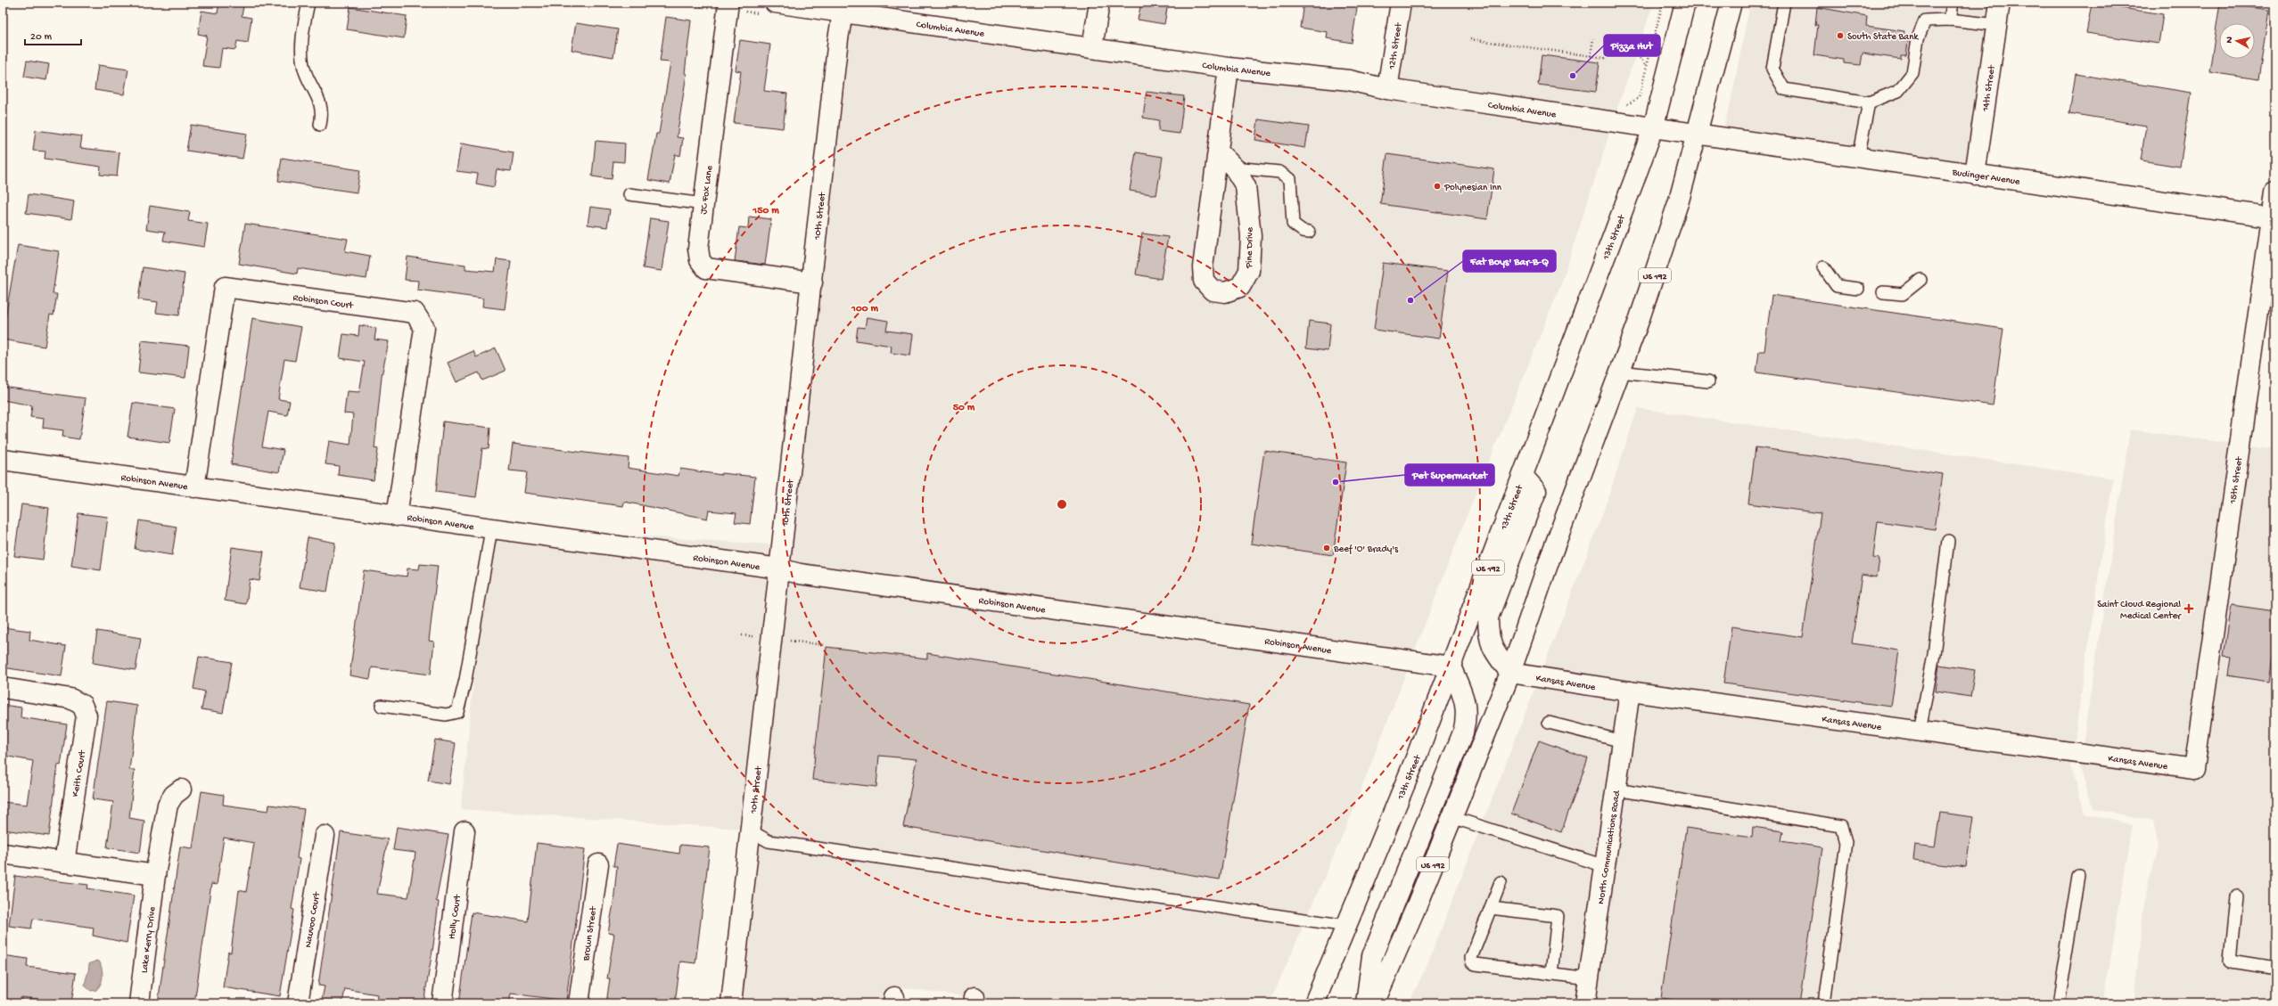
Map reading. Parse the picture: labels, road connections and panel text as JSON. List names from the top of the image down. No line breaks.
{"streets":{"main road":["Columbia Avenue","12th Street","14th Street","Budinger Avenue","JC Fox Lane","10th Street","13th Street","Pine Drive","US 192","Robinson Court","15th Street","Robinson Avenue","Kansas Avenue","Keith Court","North Communications Road","Holly Court","Nauvoo Court","Brown Street","Lake Kerry Drive"]},"crossings":[["Columbia Avenue","12th Street"],["Columbia Avenue","Budinger Avenue"],["Columbia Avenue","10th Street"],["Columbia Avenue","13th Street"],["Columbia Avenue","Pine Drive"],["Columbia Avenue","US 192"],["14th Street","Budinger Avenue"],["Budinger Avenue","US 192"],["Budinger Avenue","15th Street"],["JC Fox Lane","10th Street"],["10th Street","Robinson Avenue"],["13th Street","Robinson Avenue"],["US 192","Kansas Avenue"],["Robinson Court","Robinson Avenue"],["15th Street","Kansas Avenue"],["Kansas Avenue","North Communications Road"]],"places":{"other":["South State Bank","Pizza Hut","Polynesian Inn","Fat Boys' Bar-B-Q","Pet Supermarket","Beef 'O' Brady's"],"health":["Saint Cloud Regional Medical Center"]},"scale_bar":"20 m","north":"left","rings":["150 m","100 m","50 m"]}
